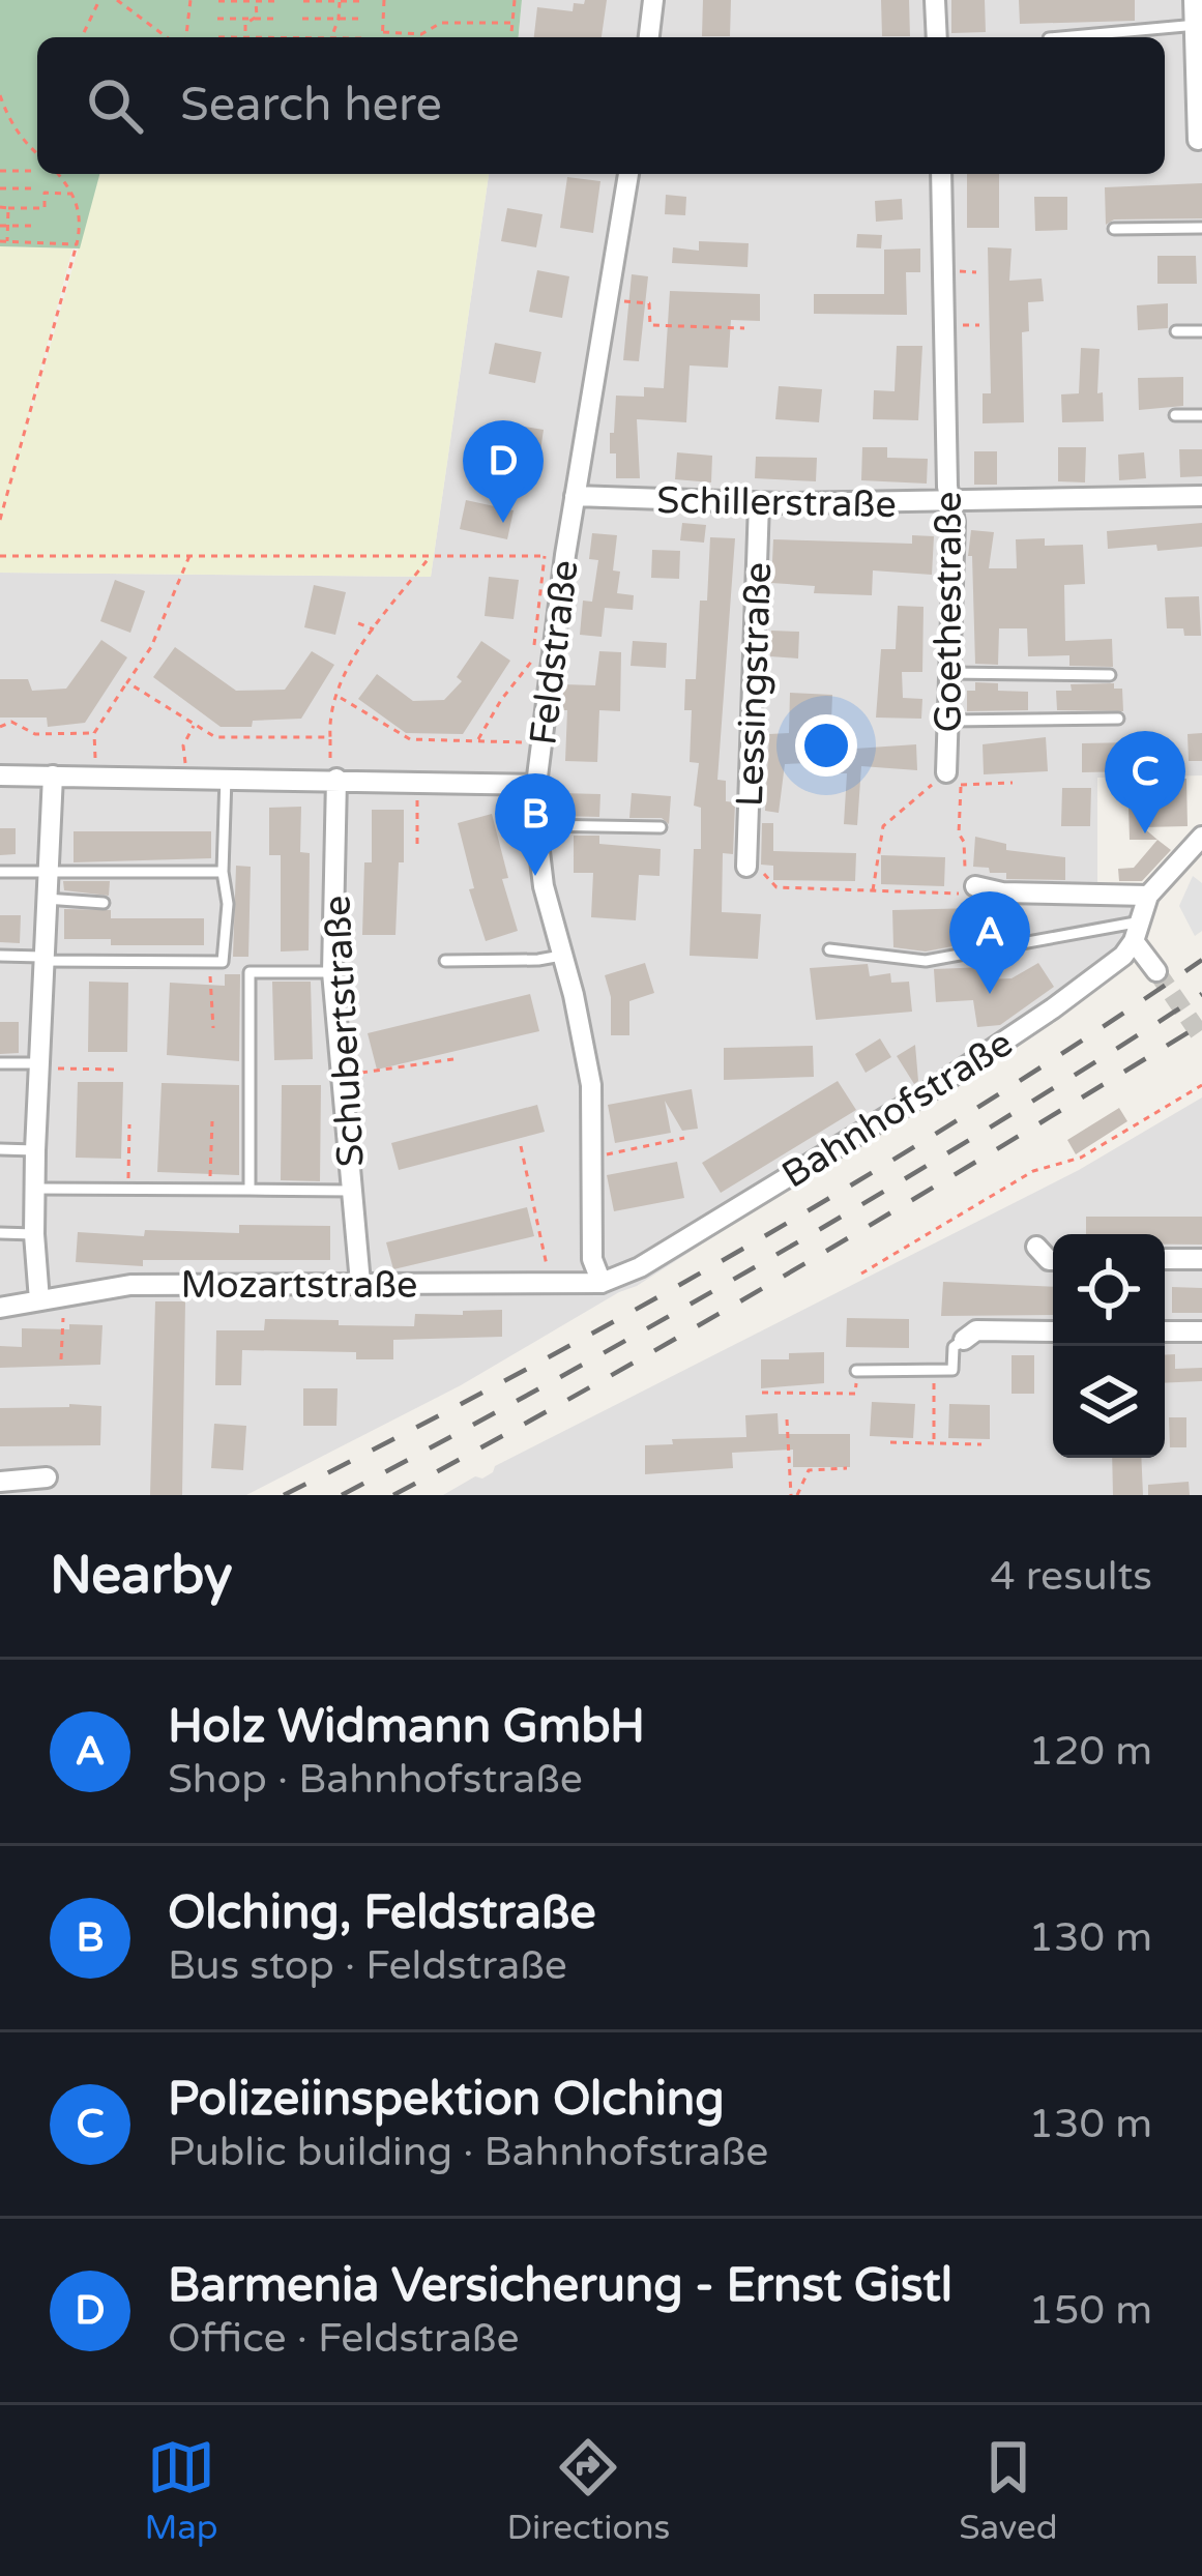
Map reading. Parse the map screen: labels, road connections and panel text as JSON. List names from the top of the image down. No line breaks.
{"streets":{"street":["Schillerstraße","Goethestraße","Feldstraße","Lessingstraße","Schubertstraße","Bahnhofstraße","Mozartstraße"]},"crossings":[["Schillerstraße","Goethestraße"],["Schillerstraße","Feldstraße"],["Schillerstraße","Lessingstraße"],["Feldstraße","Bahnhofstraße"],["Feldstraße","Mozartstraße"],["Schubertstraße","Mozartstraße"],["Bahnhofstraße","Mozartstraße"]],"page":{"search":"Search here","pins":["D","C","B","A"],"heading":["Nearby","4 results"],"list":[{"mark":"A","name":"Holz Widmann GmbH","note":"Shop · Bahnhofstraße","value":"120 m"},{"mark":"B","name":"Olching, Feldstraße","note":"Bus stop · Feldstraße","value":"130 m"},{"mark":"C","name":"Polizeiinspektion Olching","note":"Public building · Bahnhofstraße","value":"130 m"},{"mark":"D","name":"Barmenia Versicherung - Ernst Gistl","note":"Office · Feldstraße","value":"150 m"}],"nav":["Map","Directions","Saved"]}}
